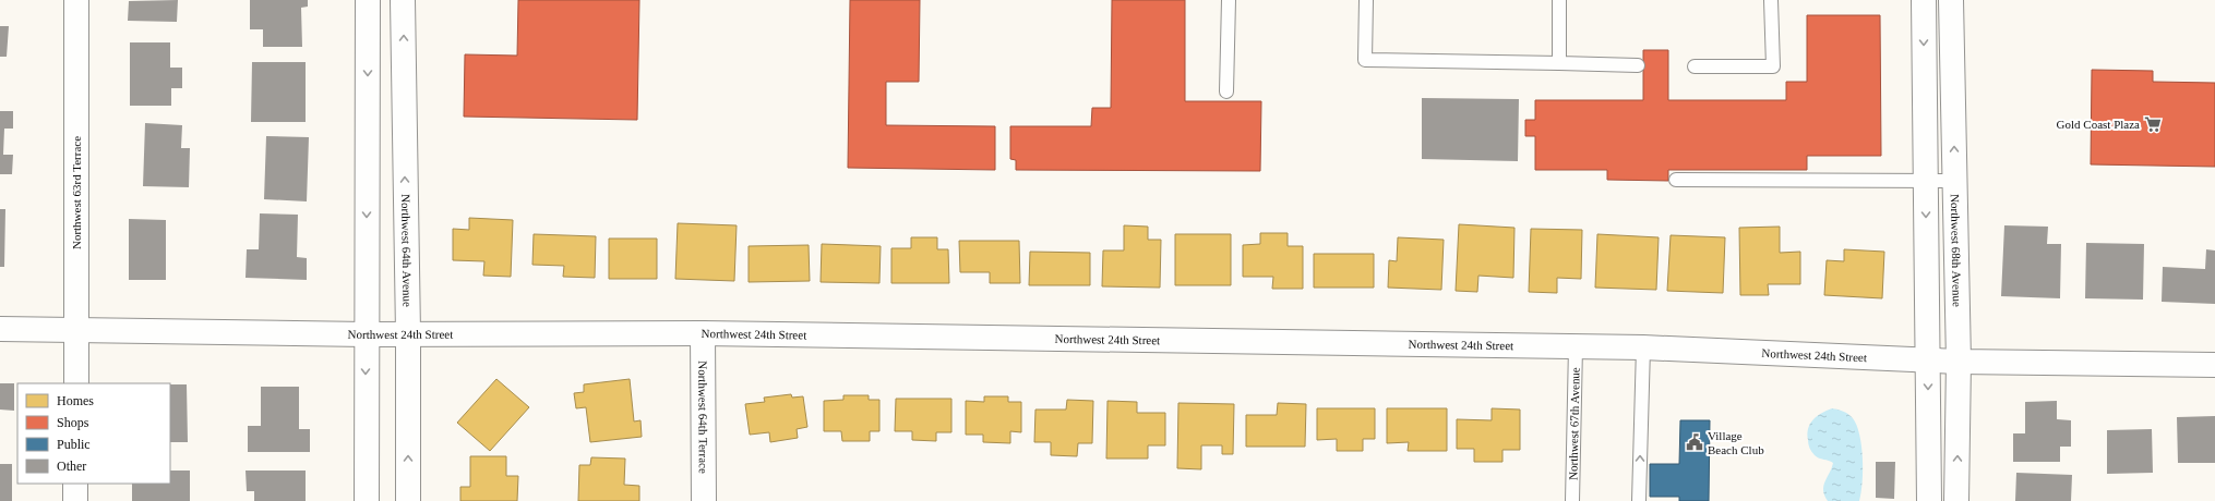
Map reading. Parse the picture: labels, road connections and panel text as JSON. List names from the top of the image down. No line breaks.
{"streets":{"street":["Northwest 63rd Terrace","Northwest 64th Avenue","Northwest 68th Avenue","Northwest 24th Street","Northwest 64th Terrace"],"lane":["Northwest 67th Avenue"]},"crossings":[["Northwest 63rd Terrace","Northwest 24th Street"],["Northwest 64th Avenue","Northwest 24th Street"],["Northwest 68th Avenue","Northwest 24th Street"],["Northwest 24th Street","Northwest 64th Terrace"],["Northwest 24th Street","Northwest 67th Avenue"]],"places":{"supermarket":["Gold Coast Plaza"],"public building":["Village Beach Club"]},"legend":["Homes","Shops","Public","Other"]}
